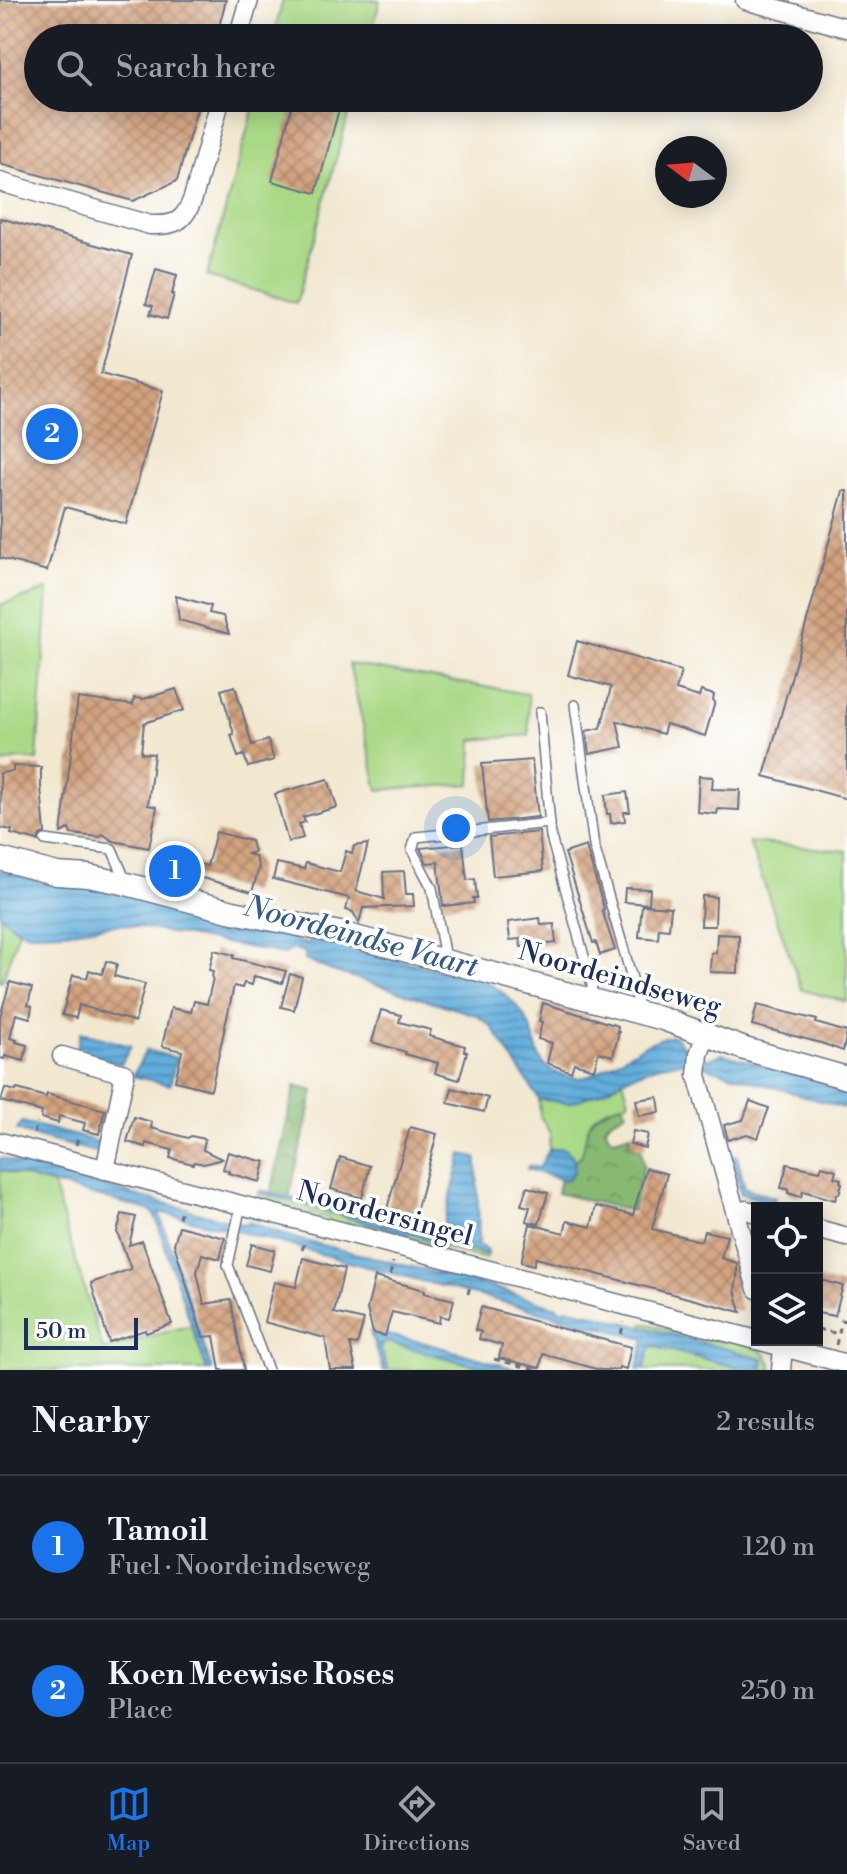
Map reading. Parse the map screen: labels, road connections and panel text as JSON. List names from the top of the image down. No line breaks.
{"streets":{"street":["Noordeindseweg","Noordersingel"]},"water":["Noordeindse Vaart"],"scale_bar":"50 m","north":"left","page":{"search":"Search here","pins":["2","1"],"scale":"50 m","heading":["Nearby","2 results"],"list":[{"mark":"1","name":"Tamoil","note":"Fuel · Noordeindseweg","value":"120 m"},{"mark":"2","name":"Koen Meewise Roses","note":"Place","value":"250 m"}],"nav":["Map","Directions","Saved"]}}
